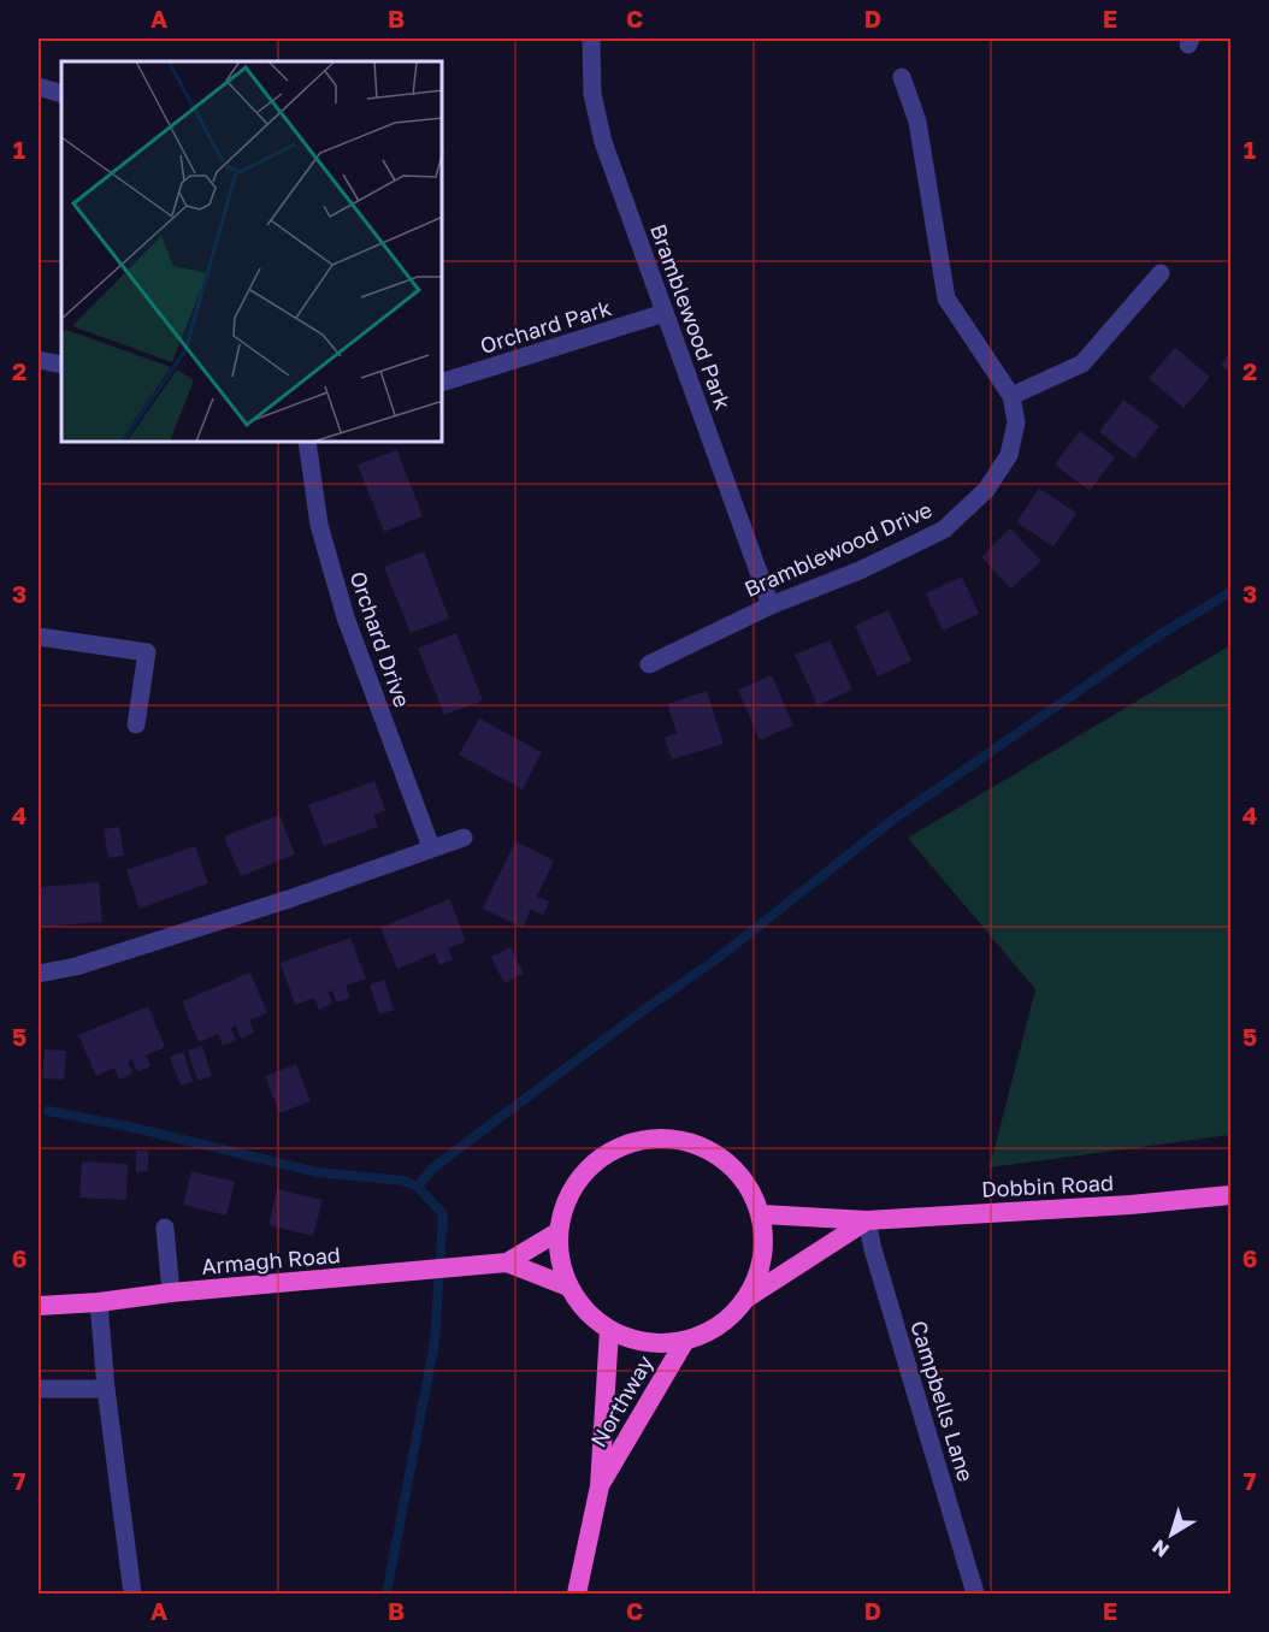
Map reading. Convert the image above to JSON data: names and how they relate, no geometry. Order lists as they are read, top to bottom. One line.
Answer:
{"streets":{"highway":["Dobbin Road","Armagh Road","Northway"],"street":["Bramblewood Park","Orchard Park","Bramblewood Drive","Orchard Drive","Campbells Lane"]},"crossings":[["Bramblewood Park","Orchard Park"],["Bramblewood Park","Bramblewood Drive"],["Dobbin Road","Armagh Road"],["Dobbin Road","Northway"],["Dobbin Road","Campbells Lane"],["Armagh Road","Northway"]],"north":"bottom left","grid":{"columns":["A","B","C","D","E"],"rows":["1","2","3","4","5","6","7"]}}
